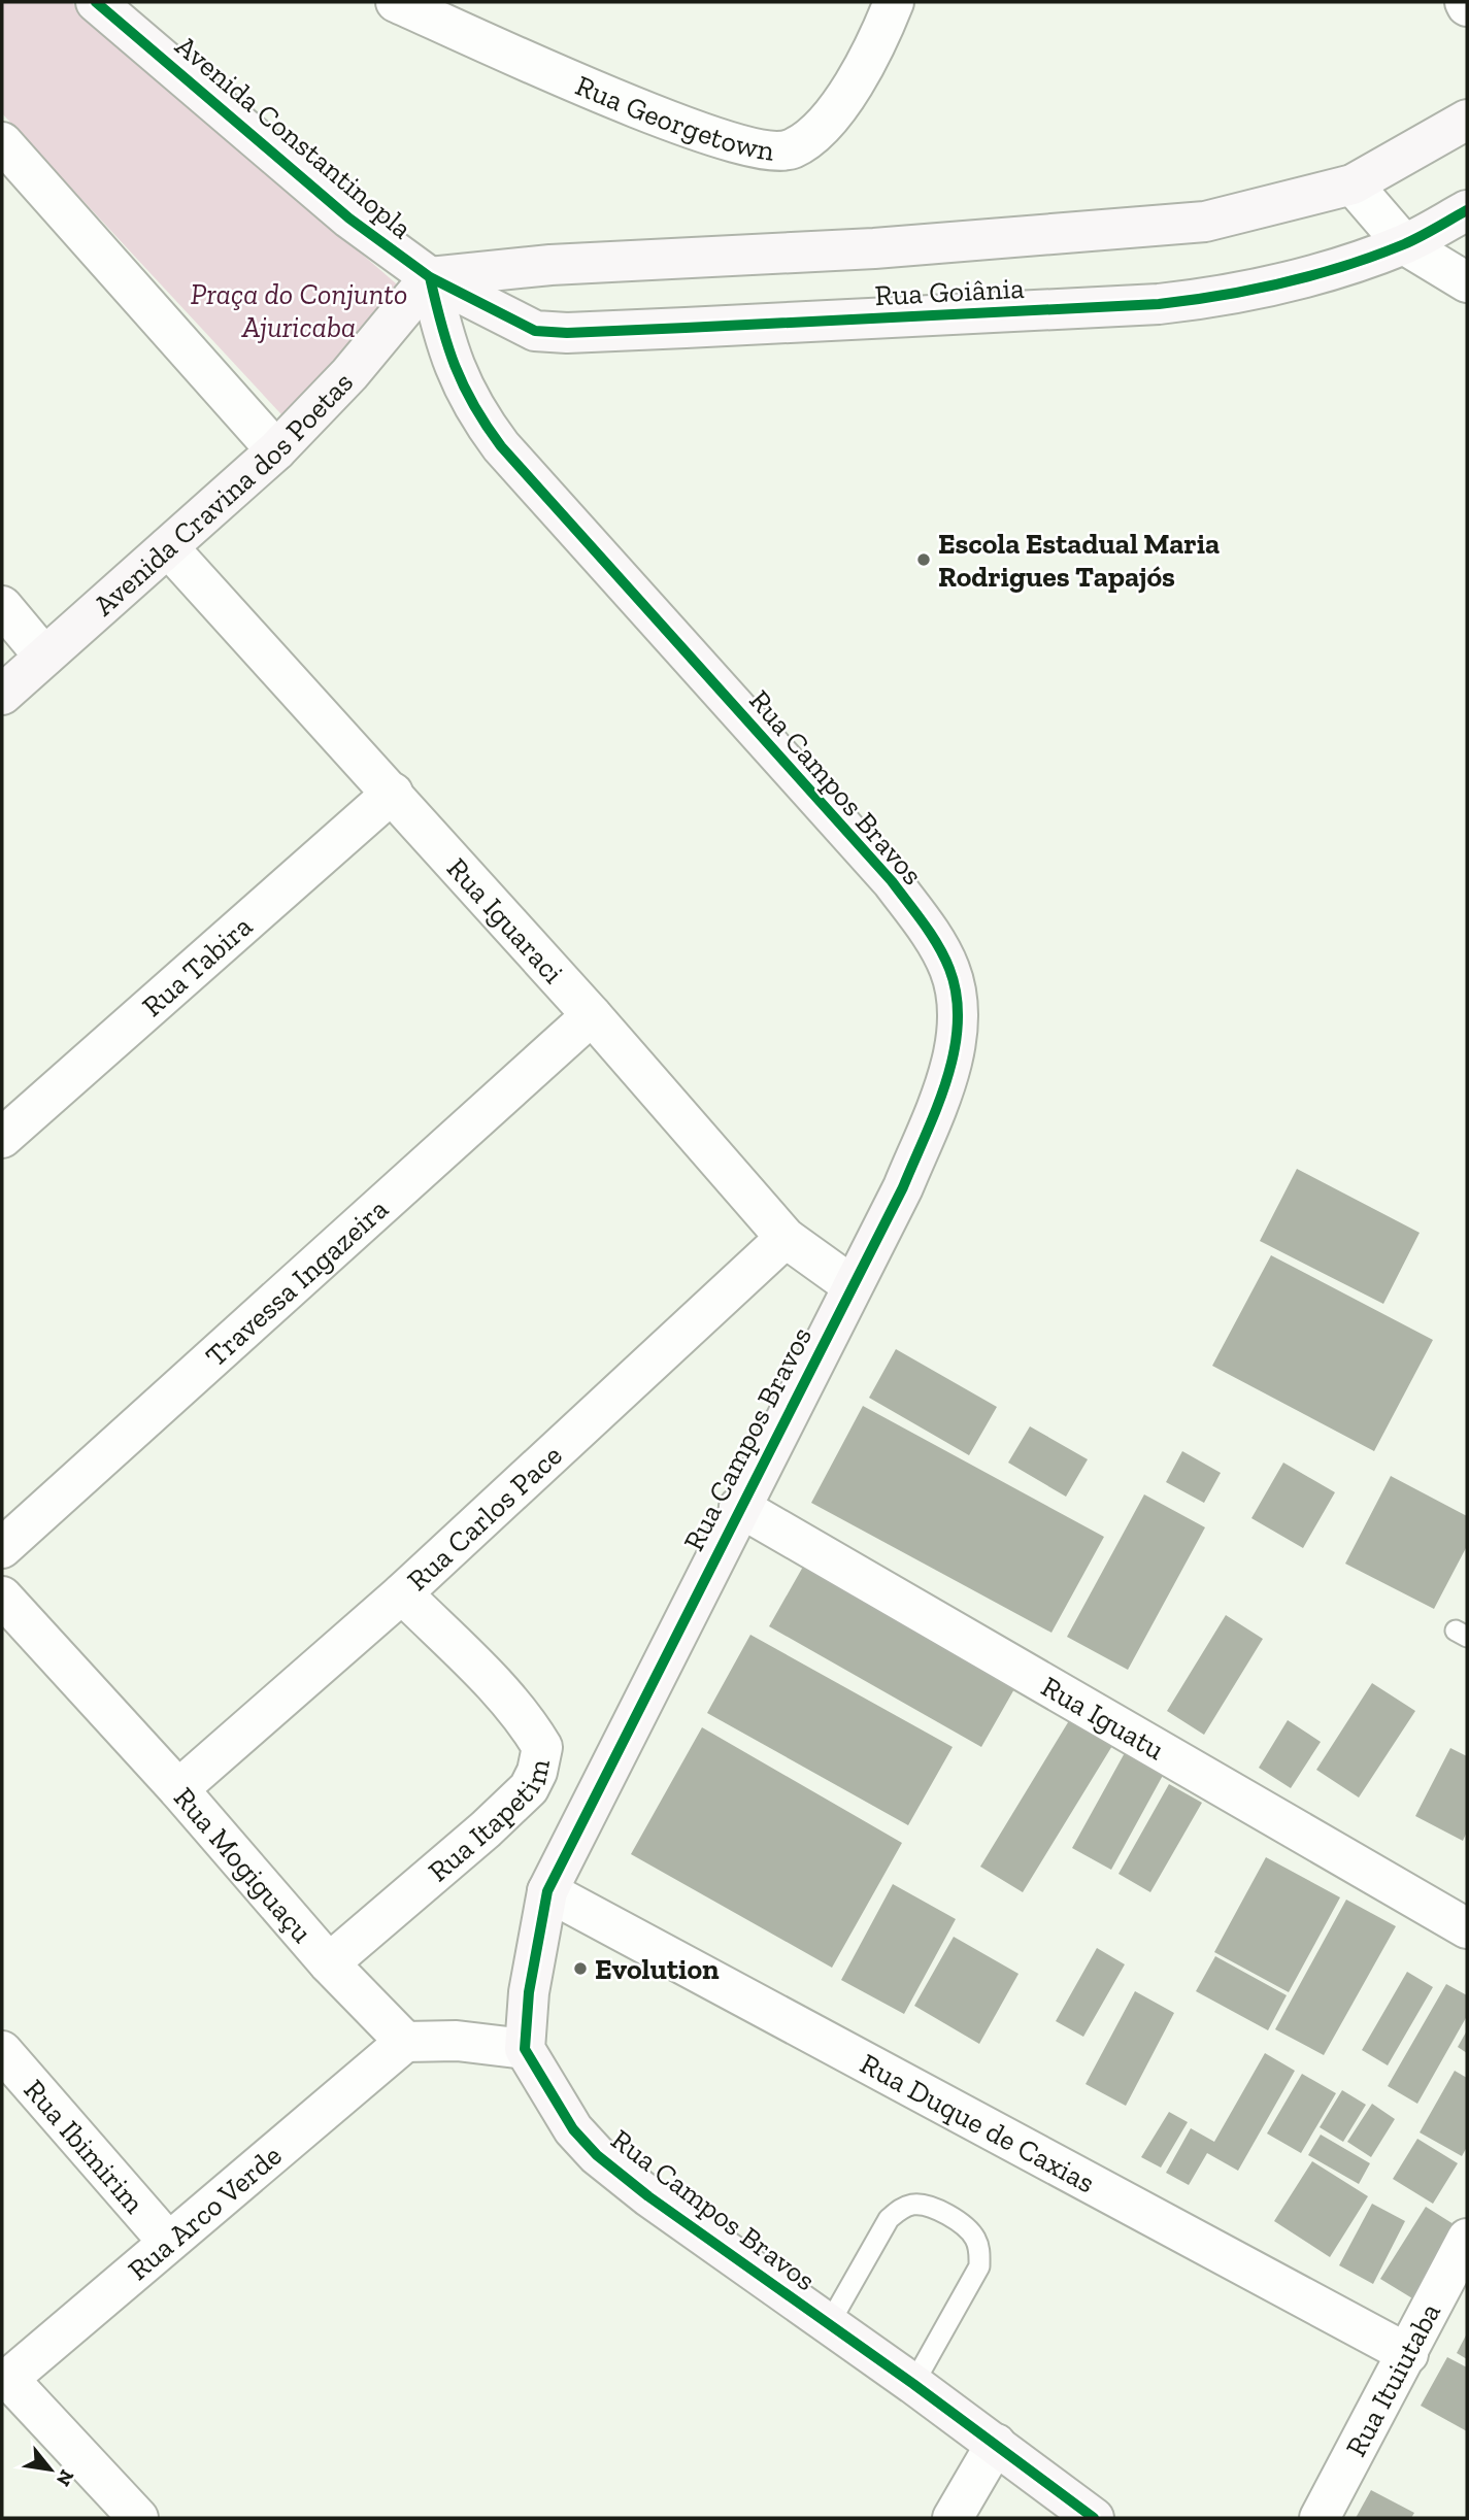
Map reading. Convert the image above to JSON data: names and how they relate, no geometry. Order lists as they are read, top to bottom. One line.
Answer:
{"streets":{"street":["Rua Georgetown","Avenida Constantinopla","Rua Goiânia","Avenida Cravina dos Poetas","Rua Campos Bravos","Rua Iguaraci","Rua Tabira","Travessa Ingazeira","Rua Carlos Pace","Rua Iguatu","Rua Itapetim","Rua Mogiguaçu","Rua Duque de Caxias","Rua Ibimirim","Rua Arco Verde","Rua Ituiutaba"]},"crossings":[["Avenida Constantinopla","Rua Goiânia"],["Avenida Constantinopla","Avenida Cravina dos Poetas"],["Avenida Constantinopla","Rua Campos Bravos"],["Rua Goiânia","Avenida Cravina dos Poetas"],["Rua Goiânia","Rua Campos Bravos"],["Avenida Cravina dos Poetas","Rua Campos Bravos"],["Avenida Cravina dos Poetas","Rua Iguaraci"],["Rua Campos Bravos","Rua Iguaraci"],["Rua Campos Bravos","Rua Iguatu"],["Rua Campos Bravos","Rua Duque de Caxias"],["Rua Iguaraci","Rua Tabira"],["Rua Iguaraci","Travessa Ingazeira"],["Rua Iguaraci","Rua Carlos Pace"],["Rua Carlos Pace","Rua Itapetim"],["Rua Carlos Pace","Rua Mogiguaçu"],["Rua Itapetim","Rua Mogiguaçu"],["Rua Mogiguaçu","Rua Arco Verde"],["Rua Duque de Caxias","Rua Ituiutaba"],["Rua Ibimirim","Rua Arco Verde"]],"parks":["Praça do Conjunto Ajuricaba"],"places":["Escola Estadual Maria Rodrigues Tapajós","Evolution"],"north":"bottom right"}
